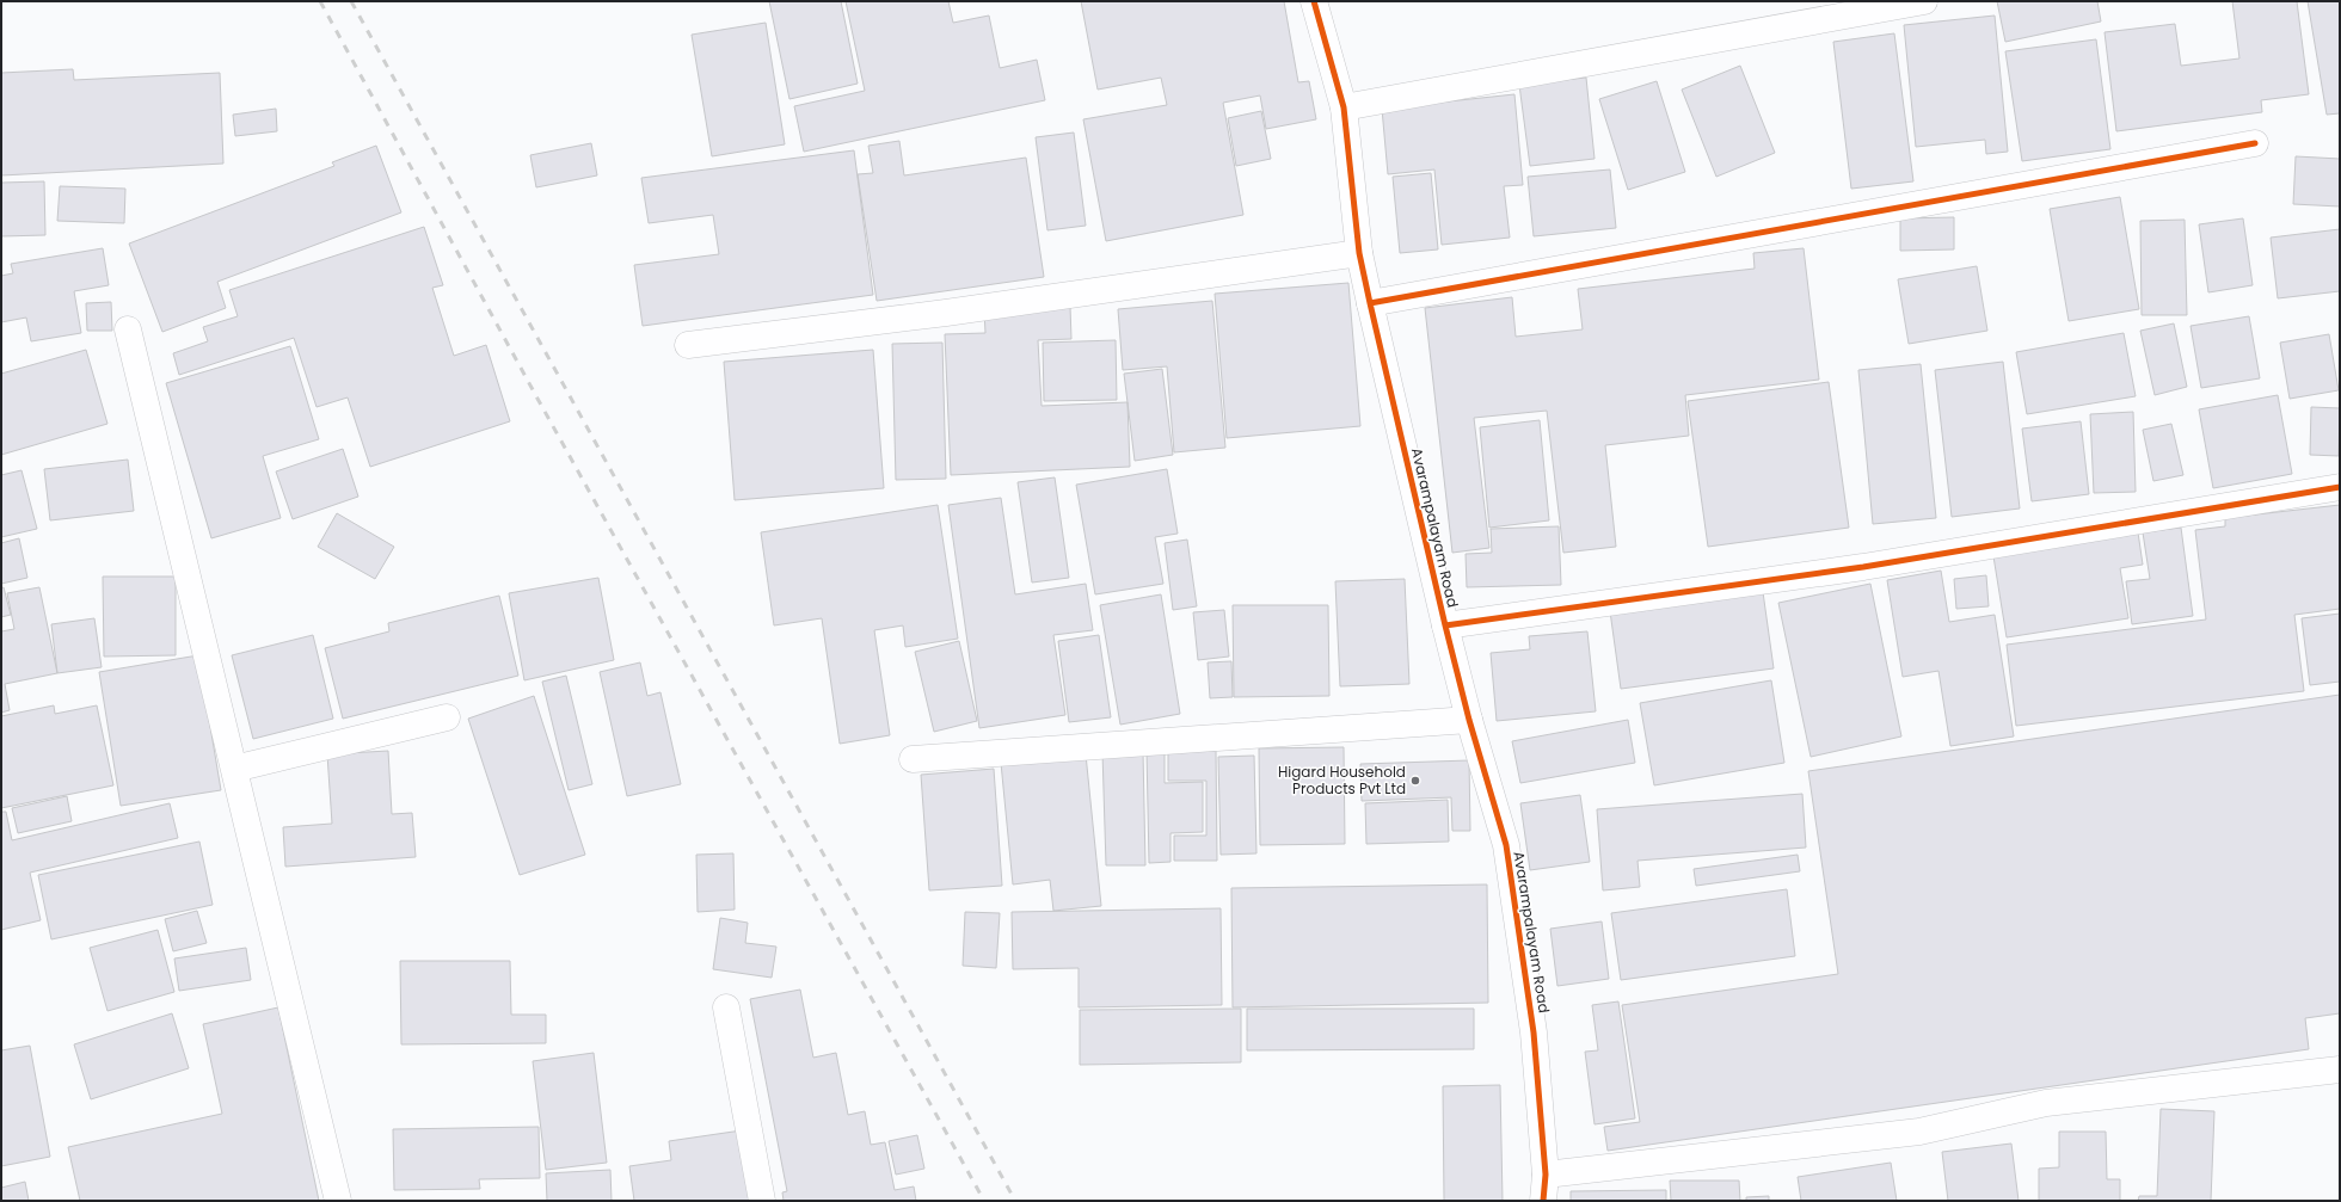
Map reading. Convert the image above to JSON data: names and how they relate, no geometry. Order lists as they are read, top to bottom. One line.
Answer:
{"streets":{"street":["Avarampalayam Road"]},"places":["Higard Household Products Pvt Ltd"]}
